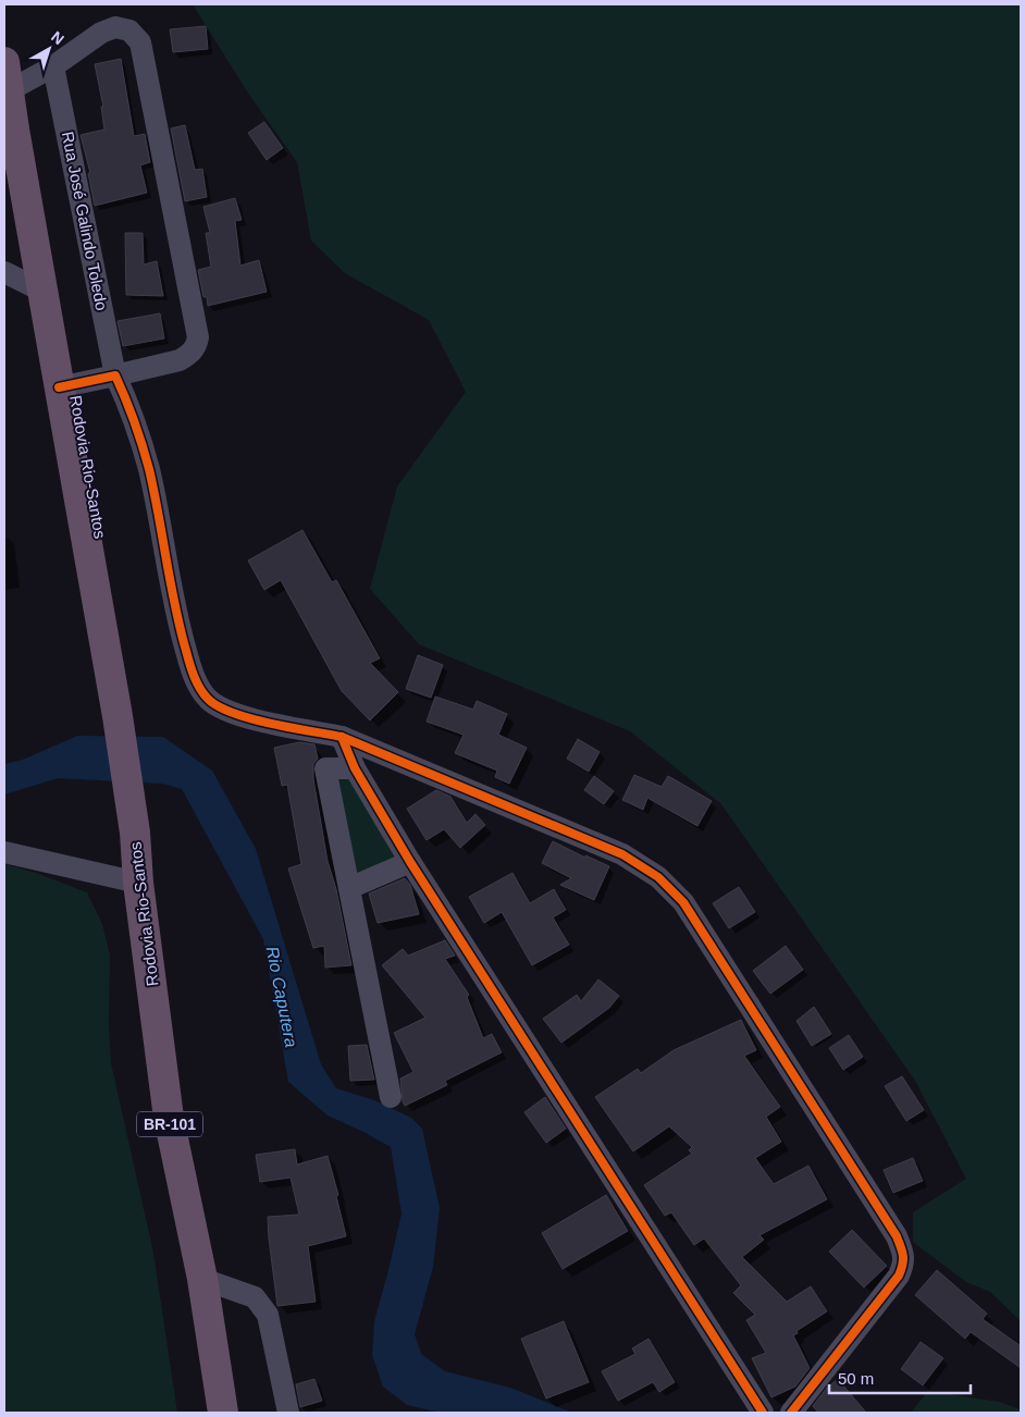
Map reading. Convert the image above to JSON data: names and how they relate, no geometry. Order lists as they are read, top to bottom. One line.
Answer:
{"streets":{"highway":["Rodovia Rio-Santos","BR-101"],"street":["Rua José Galindo Toledo"]},"water":["Rio Caputera"],"scale_bar":"50 m","north":"top right"}
